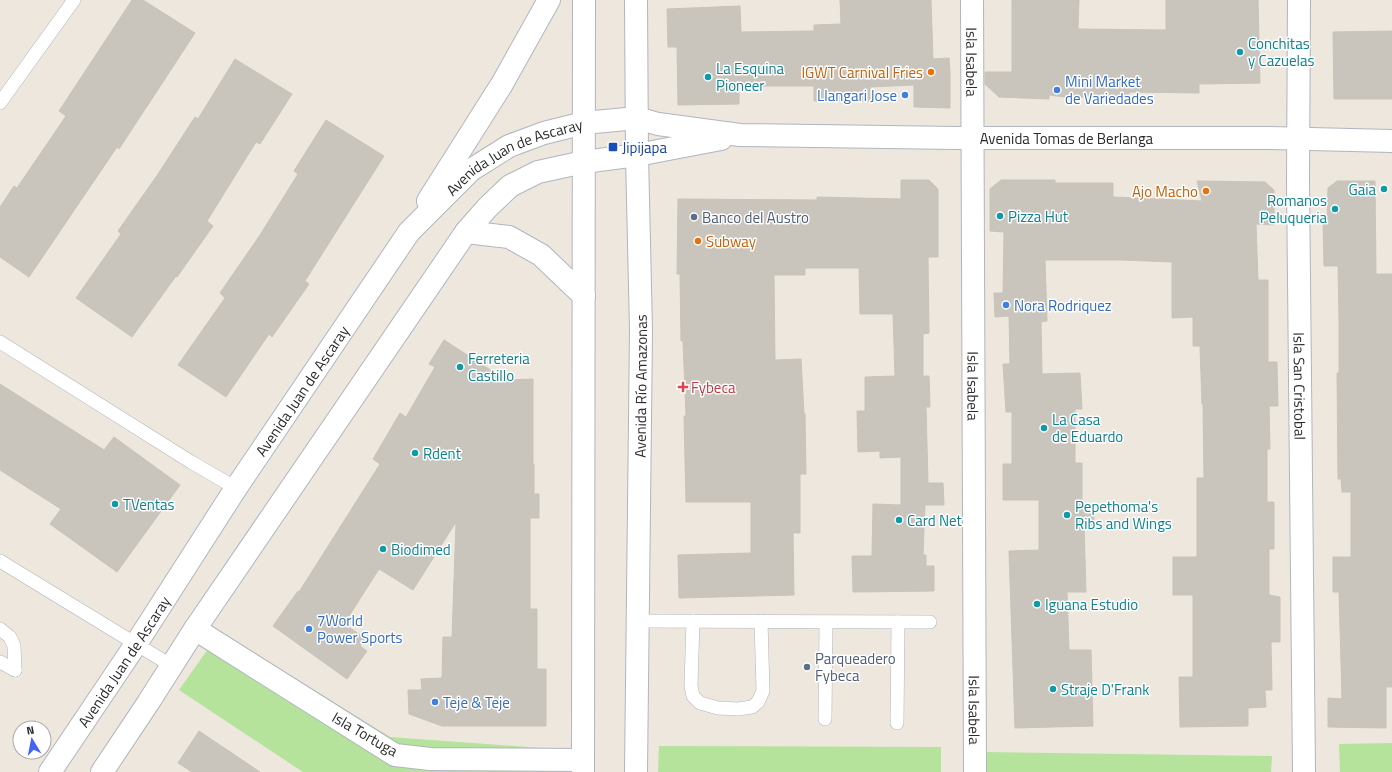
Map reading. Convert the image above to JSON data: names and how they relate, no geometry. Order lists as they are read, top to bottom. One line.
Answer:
{"streets":{"main road":["Isla Isabela","Avenida Tomas de Berlanga","Avenida Juan de Ascaray","Avenida Río Amazonas","Isla San Cristobal","Isla Tortuga"]},"crossings":[["Isla Isabela","Avenida Tomas de Berlanga"],["Avenida Tomas de Berlanga","Avenida Juan de Ascaray"],["Avenida Tomas de Berlanga","Avenida Río Amazonas"],["Avenida Tomas de Berlanga","Isla San Cristobal"],["Avenida Juan de Ascaray","Avenida Río Amazonas"],["Avenida Juan de Ascaray","Isla Tortuga"]],"places":{"other":["Conchitas y Cazuelas","IGWT Carnival Fries","La Esquina Pioneer","Mini Market de Variedades","Llangari Jose","Gaia","Ajo Macho","Romanos Peluqueria","Pizza Hut","Banco del Austro","Subway","Nora Rodriquez","Ferreteria Castillo","La Casa de Eduardo","Rdent","TVentas","Pepethoma's Ribs and Wings","Card Net","Biodimed","Iguana Estudio","7World Power Sports","Parqueadero Fybeca","Straje D'Frank","Teje & Teje"],"transit":["Jipijapa"],"health":["Fybeca"]},"north":"top"}
